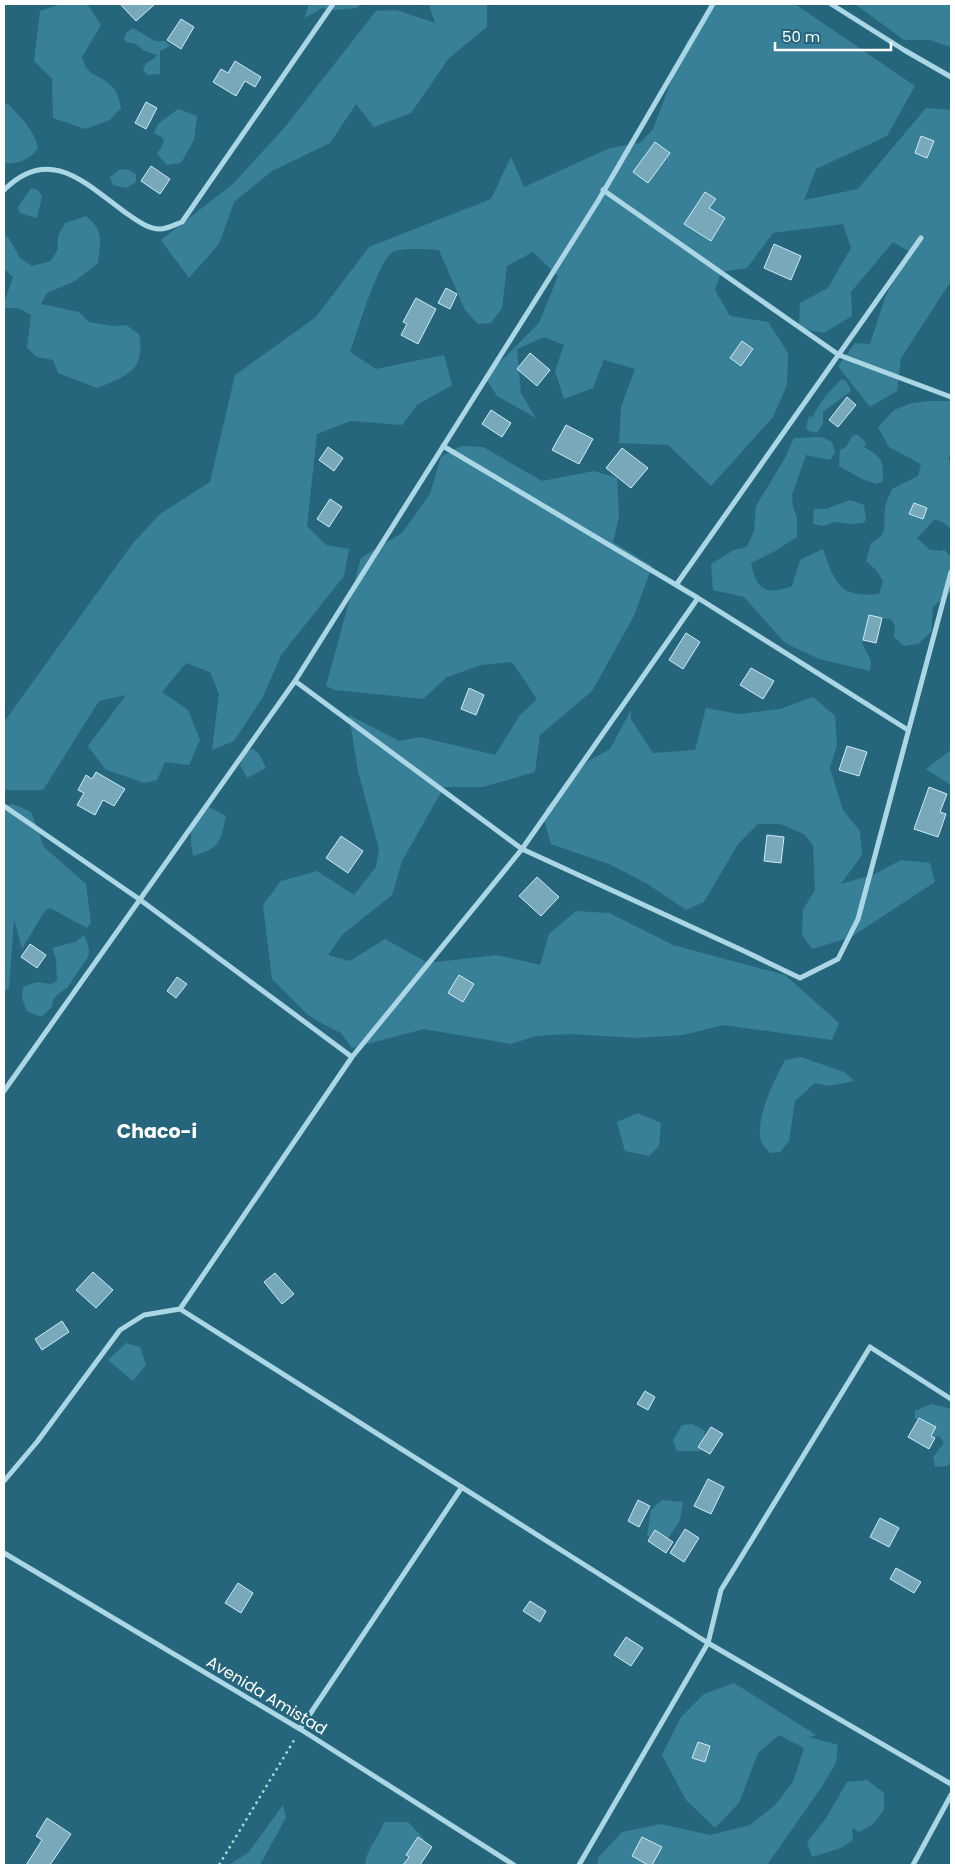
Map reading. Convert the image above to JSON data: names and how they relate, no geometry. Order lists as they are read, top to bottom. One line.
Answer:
{"streets":{"street":["Avenida Amistad"]},"districts":["Chaco-i"],"scale_bar":"50 m"}
